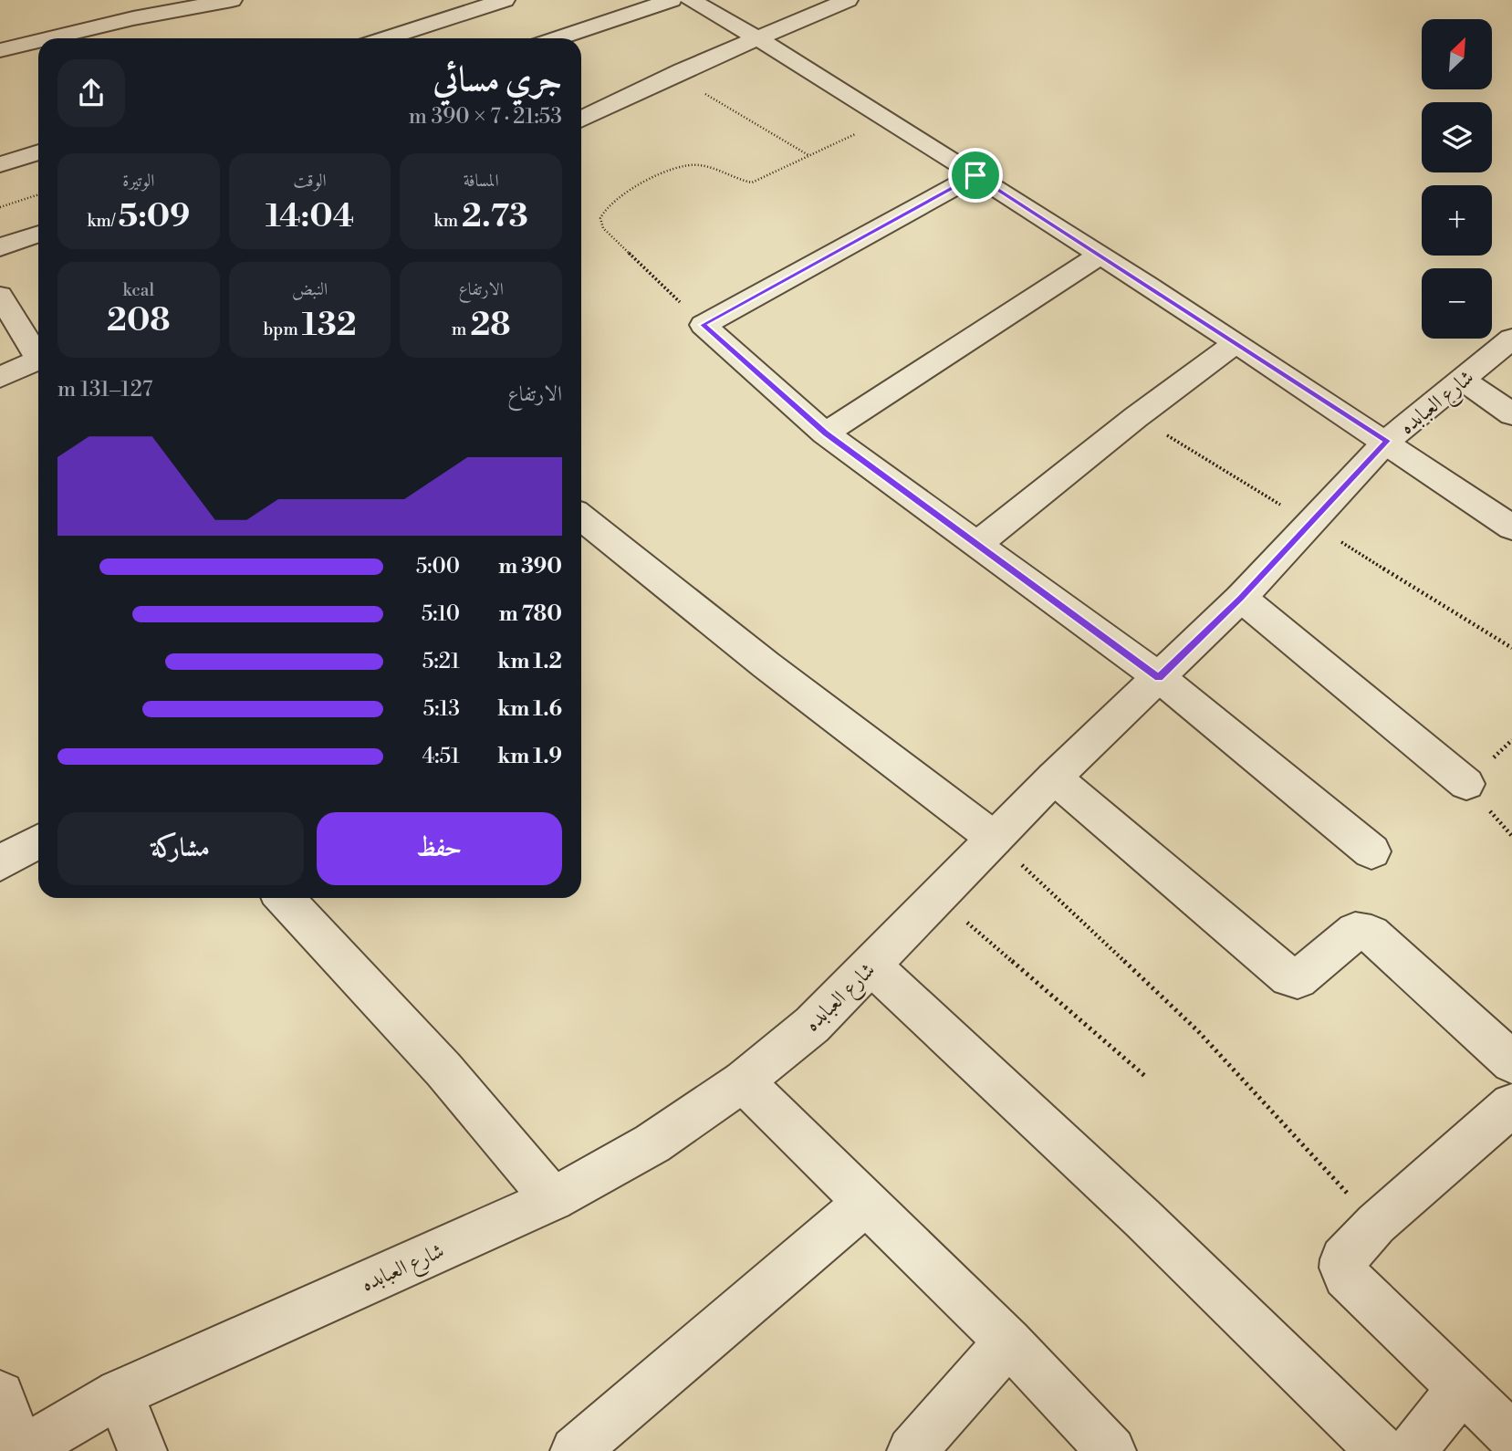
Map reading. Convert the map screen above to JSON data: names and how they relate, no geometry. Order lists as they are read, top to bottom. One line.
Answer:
{"streets":{"street":["شارع العبابده"]},"north":"top right","page":{"map_buttons":["+","−"],"heading":["جري مسائي","21:53 · 7 × 390 m"],"stats":[["المسافة","2.73 km"],["الوقت","14:04"],["الوتيرة","5:09 /km"],["الارتفاع","28 m"],["النبض","132 bpm"],["kcal","208"]],"chart":["الارتفاع","127–131 m"],"list":[{"name":"390 m","note":"5:00"},{"name":"780 m","note":"5:10"},{"name":"1.2 km","note":"5:21"},{"name":"1.6 km","note":"5:13"},{"name":"1.9 km","note":"4:51"}],"buttons":["حفظ","مشاركة"]}}
